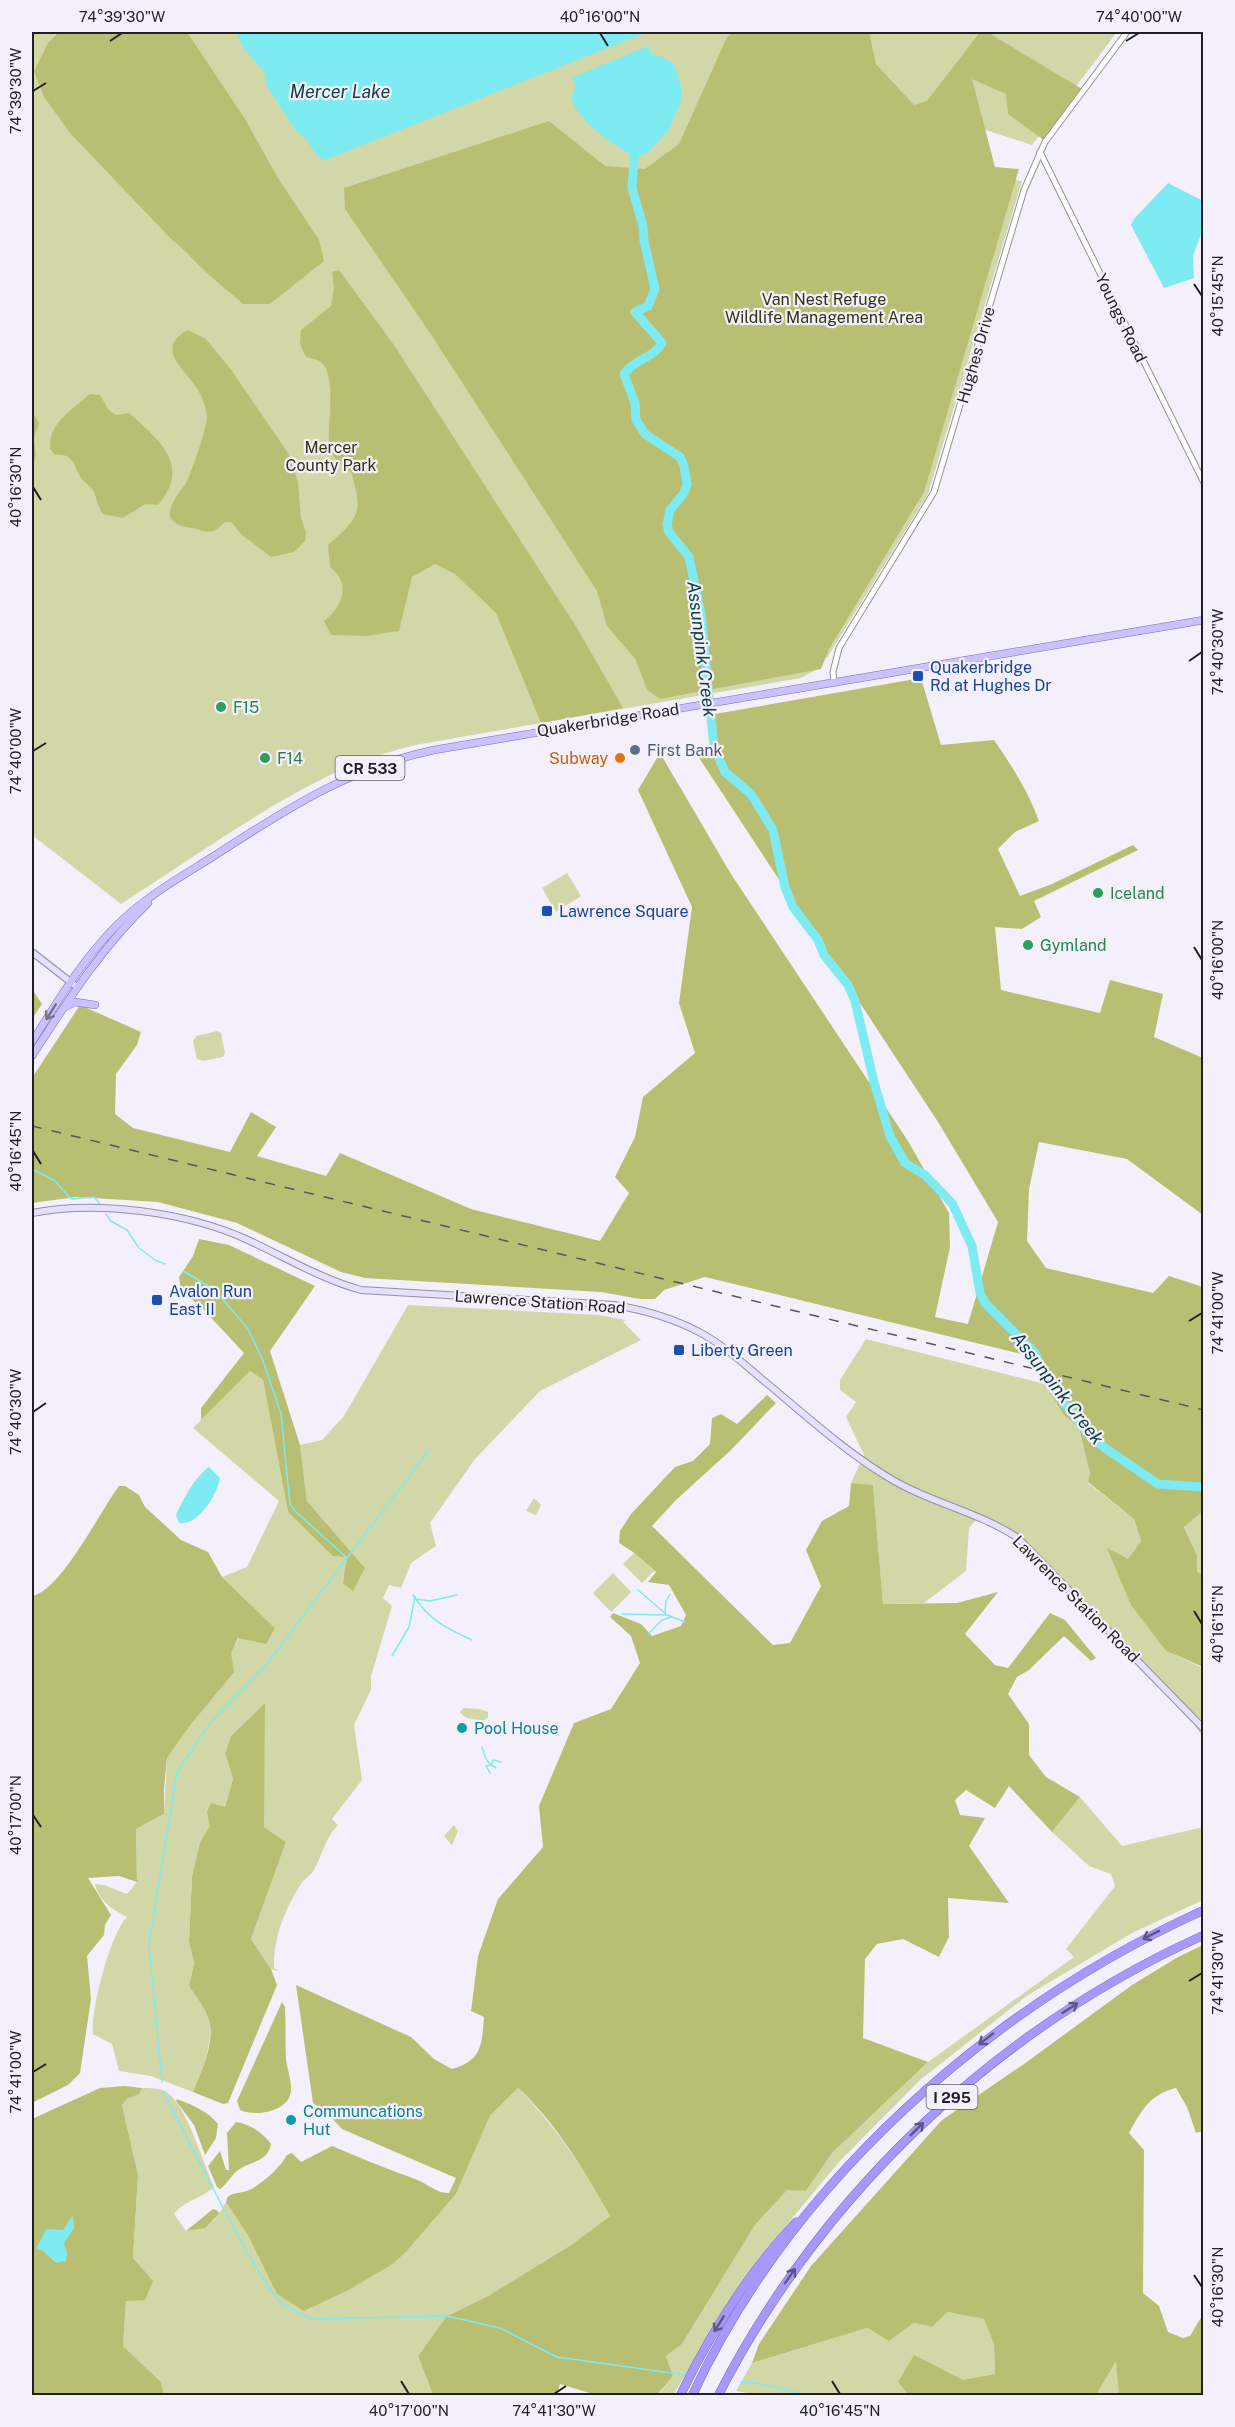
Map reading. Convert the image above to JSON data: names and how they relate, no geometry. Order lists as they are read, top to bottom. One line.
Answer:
{"streets":{"highway":["I 295"],"main road":["Quakerbridge Road","CR 533","Lawrence Station Road"],"street":["Youngs Road","Hughes Drive"]},"crossings":[["Youngs Road","Hughes Drive"],["Hughes Drive","Quakerbridge Road"],["Quakerbridge Road","CR 533"]],"water":["Mercer Lake","Assunpink Creek"],"parks":["Van Nest Refuge Wildlife Management Area","Mercer County Park"],"places":{"transit":["Quakerbridge Rd at Hughes Dr","Lawrence Square","Avalon Run East II","Liberty Green"],"other":["F15","First Bank","F14","Subway","Iceland","Gymland","Pool House","Communcations Hut"]},"coordinates":["74°39'30\"W","40°16'00\"N","74°40'00\"W","40°15'45\"N","40°16'30\"N","74°40'30\"W","40°16'45\"N","74°41'00\"W","40°16'15\"N","40°17'00\"N","74°41'30\"W"]}
